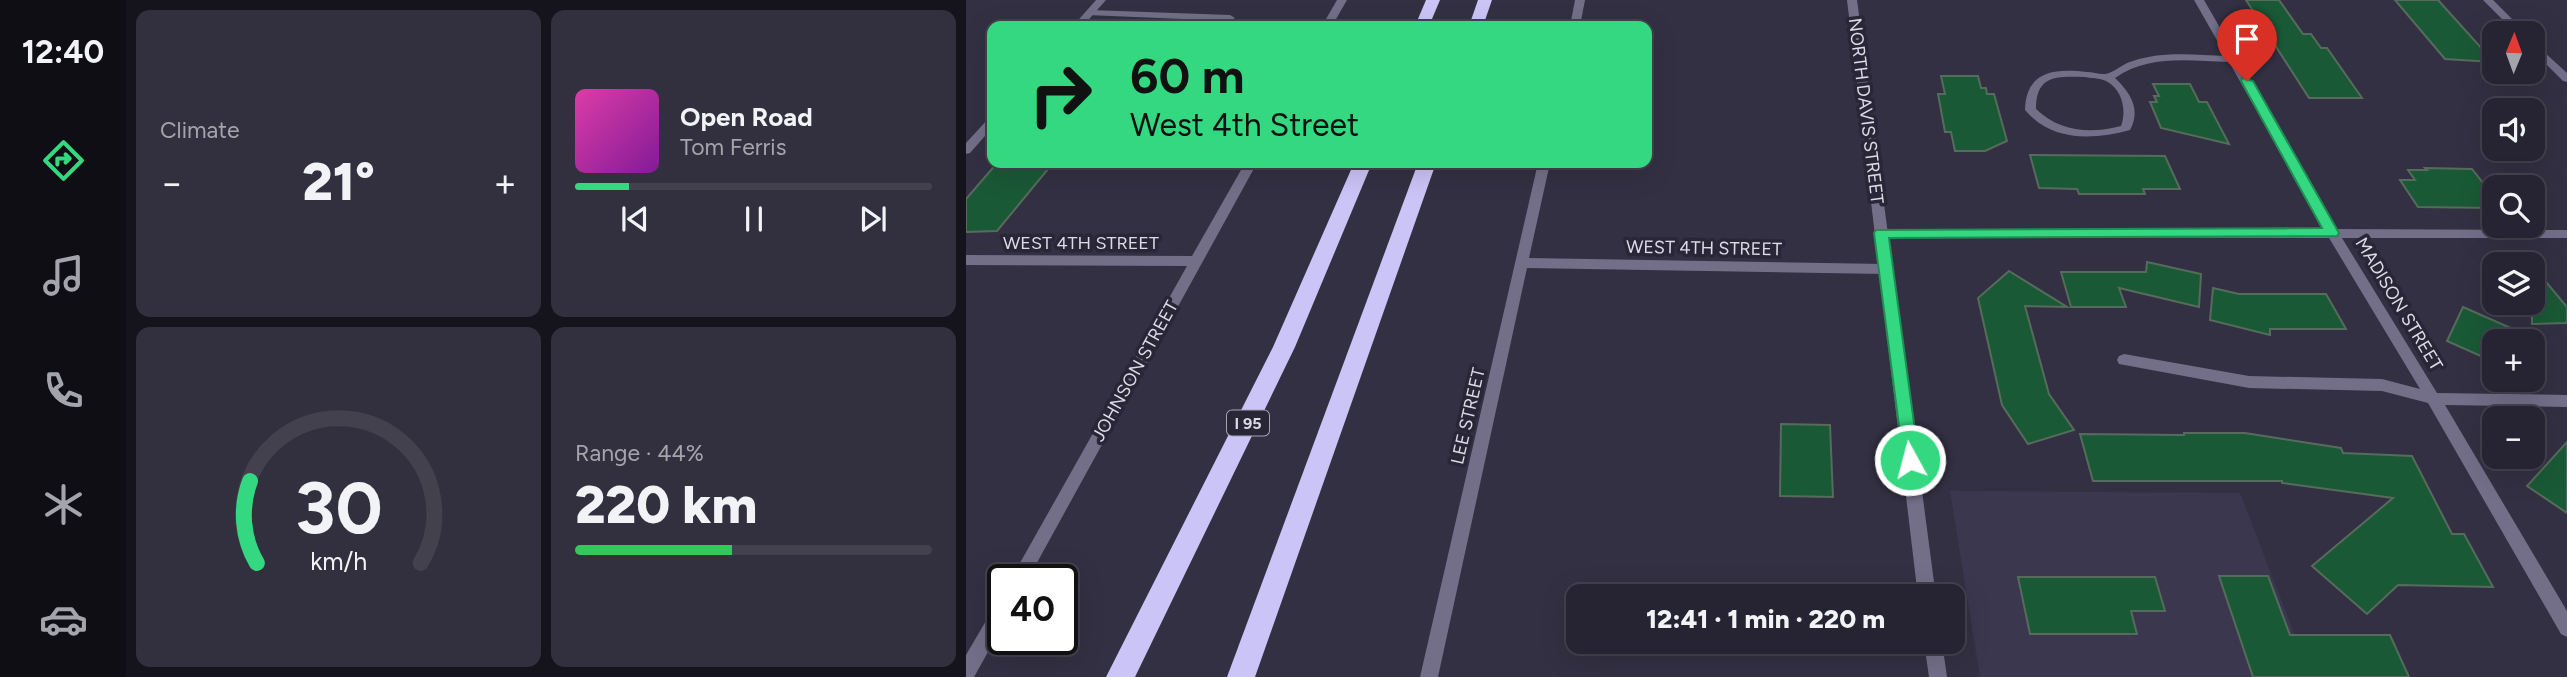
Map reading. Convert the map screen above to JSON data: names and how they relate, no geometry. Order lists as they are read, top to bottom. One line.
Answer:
{"streets":{"highway":["I 95"],"street":["NORTH DAVIS STREET","WEST 4TH STREET","MADISON STREET","JOHNSON STREET","LEE STREET"]},"crossings":[["NORTH DAVIS STREET","WEST 4TH STREET"],["WEST 4TH STREET","JOHNSON STREET"],["WEST 4TH STREET","LEE STREET"]],"north":"top","page":{"tabs":"12:40","tile":["Climate",["Range · 44%","220 km"]],"map_buttons":["+","−"],"turn":["60 m","West 4th Street"],"song":["Open Road","Tom Ferris"],"heat":["−","21°","+"],"limit":"40","trip":"12:41 · 1 min · 220 m","gauge":["30","km/h"]}}
